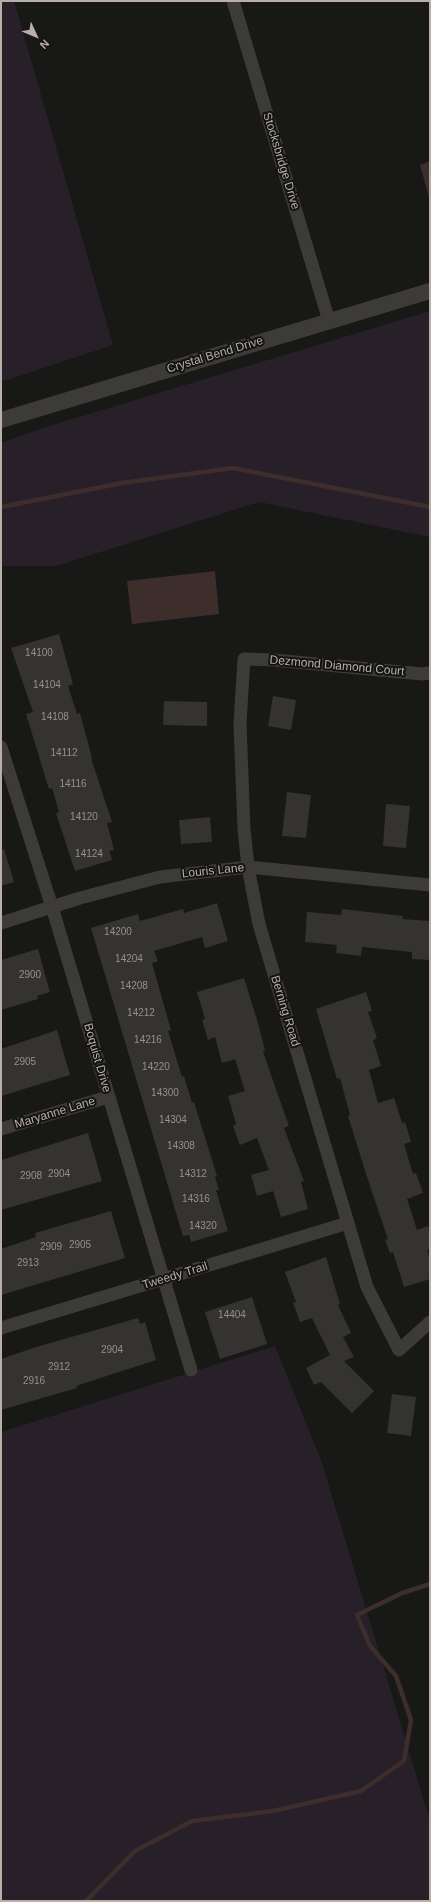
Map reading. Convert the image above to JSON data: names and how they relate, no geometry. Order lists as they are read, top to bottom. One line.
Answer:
{"streets":{"street":["Stocksbridge Drive","Crystal Bend Drive","Dezmond Diamond Court","Louris Lane","Berning Road","Boquist Drive","Maryanne Lane","Tweedy Trail"]},"crossings":[["Stocksbridge Drive","Crystal Bend Drive"],["Dezmond Diamond Court","Berning Road"],["Louris Lane","Berning Road"],["Louris Lane","Boquist Drive"],["Berning Road","Tweedy Trail"],["Boquist Drive","Maryanne Lane"],["Boquist Drive","Tweedy Trail"]],"house_numbers":["14100","14104","14108","14112","14116","14120","14124","14200","14204","2900","14208","14212","14216","2905","14220","14300","14304","14308","2904","14312","2908","14316","14320","2905","2909","2913","14404","2904","2912","2916"],"north":"bottom right"}
